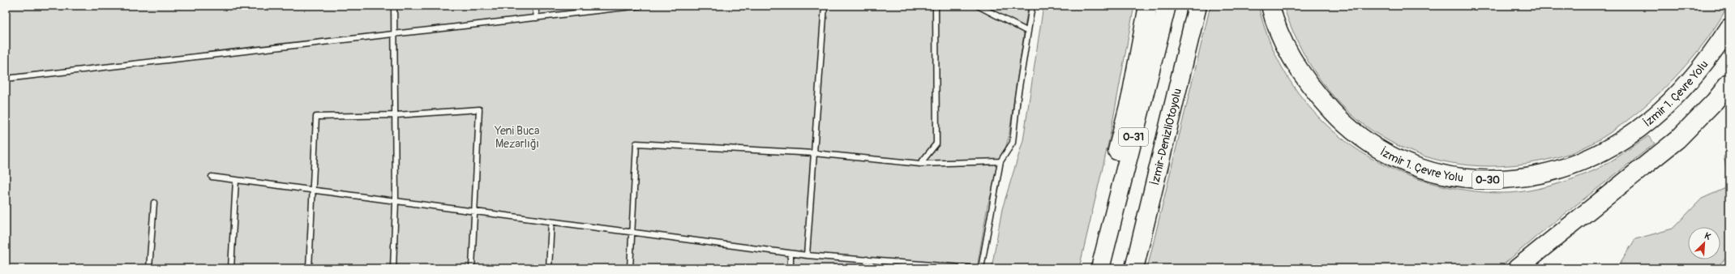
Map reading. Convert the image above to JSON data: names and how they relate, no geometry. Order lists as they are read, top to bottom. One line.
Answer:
{"streets":{"highway":["İzmir 1. Çevre Yolu","O-31","İzmir-DenizliOtoyolu","O-30"]},"parks":["Yeni Buca Mezarlığı"],"north":"top right"}
